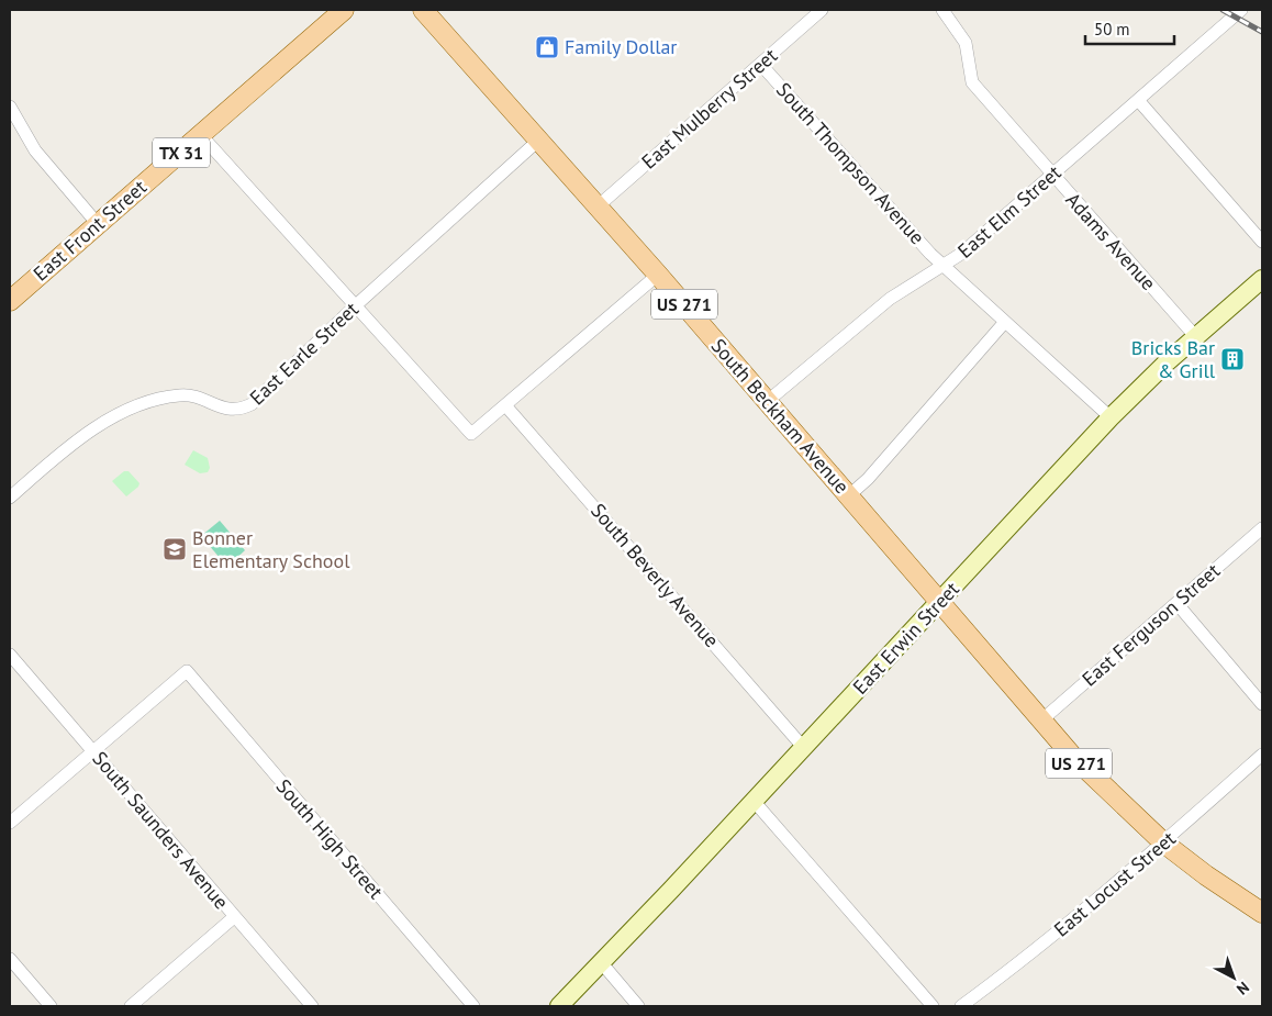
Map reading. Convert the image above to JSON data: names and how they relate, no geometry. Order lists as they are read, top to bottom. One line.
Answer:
{"streets":{"main road":["TX 31","East Front Street","US 271","South Beckham Avenue","East Erwin Street"],"street":["East Mulberry Street","South Thompson Avenue","East Elm Street","Adams Avenue","East Earle Street","South Beverly Avenue","East Ferguson Street","South Saunders Avenue","South High Street","East Locust Street"]},"crossings":[["East Mulberry Street","South Thompson Avenue"],["East Mulberry Street","South Beckham Avenue"],["South Thompson Avenue","East Elm Street"],["South Thompson Avenue","East Erwin Street"],["East Elm Street","Adams Avenue"],["East Elm Street","South Beckham Avenue"],["Adams Avenue","East Erwin Street"],["US 271","South Beckham Avenue"],["US 271","East Ferguson Street"],["US 271","East Erwin Street"],["US 271","East Locust Street"],["East Earle Street","South Beckham Avenue"],["South Beckham Avenue","East Erwin Street"],["South Beverly Avenue","East Erwin Street"],["South Saunders Avenue","South High Street"]],"places":{"shop":["Family Dollar"],"building":["Bricks Bar & Grill"],"school or university":["Bonner Elementary School"]},"scale_bar":"50 m","north":"bottom right"}
